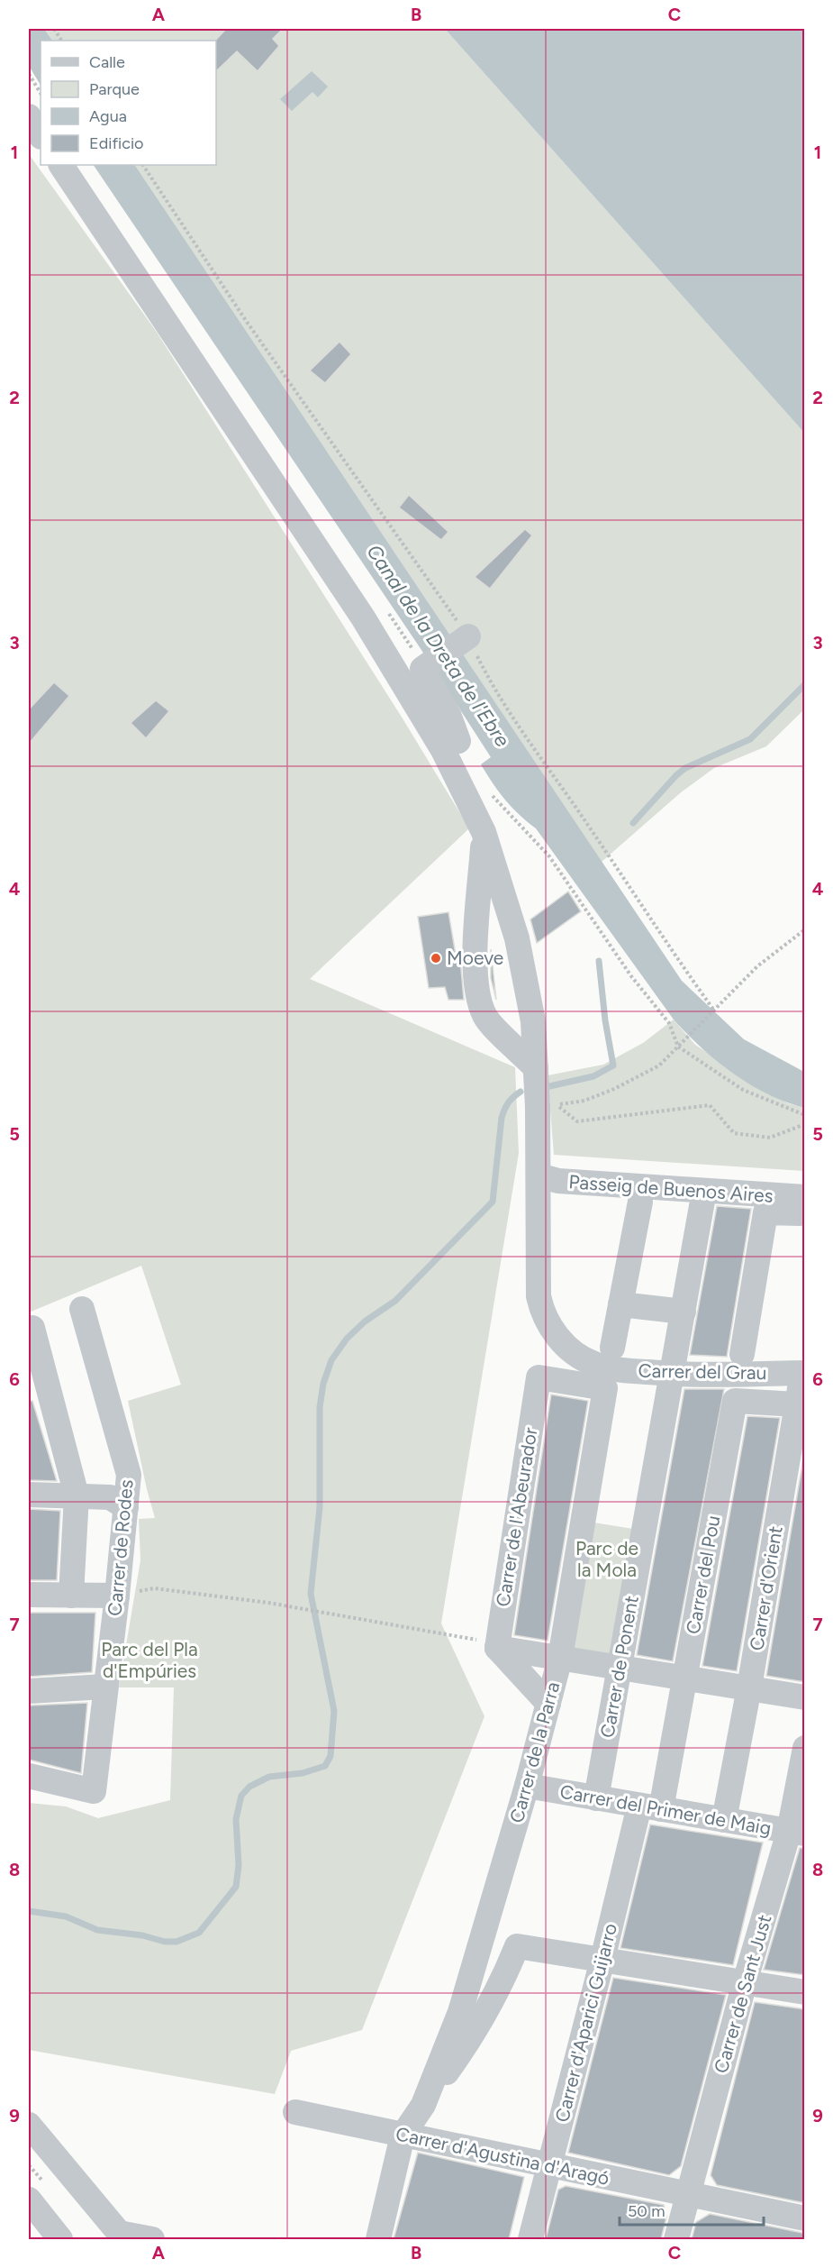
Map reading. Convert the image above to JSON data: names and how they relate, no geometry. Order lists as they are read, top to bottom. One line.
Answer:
{"streets":{"street":["Passeig de Buenos Aires","Carrer del Grau","Carrer de l'Abeurador","Carrer de Rodes","Carrer del Pou","Carrer d'Orient","Carrer de Ponent","Carrer de la Parra","Carrer del Primer de Maig","Carrer de Sant Just","Carrer d'Aparici Guijarro","Carrer d'Agustina d'Aragó"]},"crossings":[["Passeig de Buenos Aires","Carrer del Grau"],["Passeig de Buenos Aires","Carrer de Ponent"],["Carrer del Grau","Carrer d'Orient"],["Carrer del Grau","Carrer de Ponent"],["Carrer de l'Abeurador","Carrer de la Parra"],["Carrer del Pou","Carrer d'Orient"],["Carrer del Pou","Carrer del Primer de Maig"],["Carrer del Pou","Carrer d'Aparici Guijarro"],["Carrer d'Orient","Carrer del Primer de Maig"],["Carrer de Ponent","Carrer del Primer de Maig"],["Carrer de la Parra","Carrer del Primer de Maig"],["Carrer de la Parra","Carrer d'Aparici Guijarro"],["Carrer de la Parra","Carrer d'Agustina d'Aragó"],["Carrer del Primer de Maig","Carrer de Sant Just"],["Carrer del Primer de Maig","Carrer d'Aparici Guijarro"],["Carrer de Sant Just","Carrer d'Agustina d'Aragó"],["Carrer d'Aparici Guijarro","Carrer d'Agustina d'Aragó"]],"water":["Canal de la Dreta de l'Ebre"],"parks":["Parc de la Mola","Parc del Pla d'Empúries"],"places":["Moeve"],"legend":["Calle","Parque","Agua","Edificio"],"scale_bar":"50 m","grid":{"columns":["A","B","C"],"rows":["1","2","3","4","5","6","7","8","9"]}}
